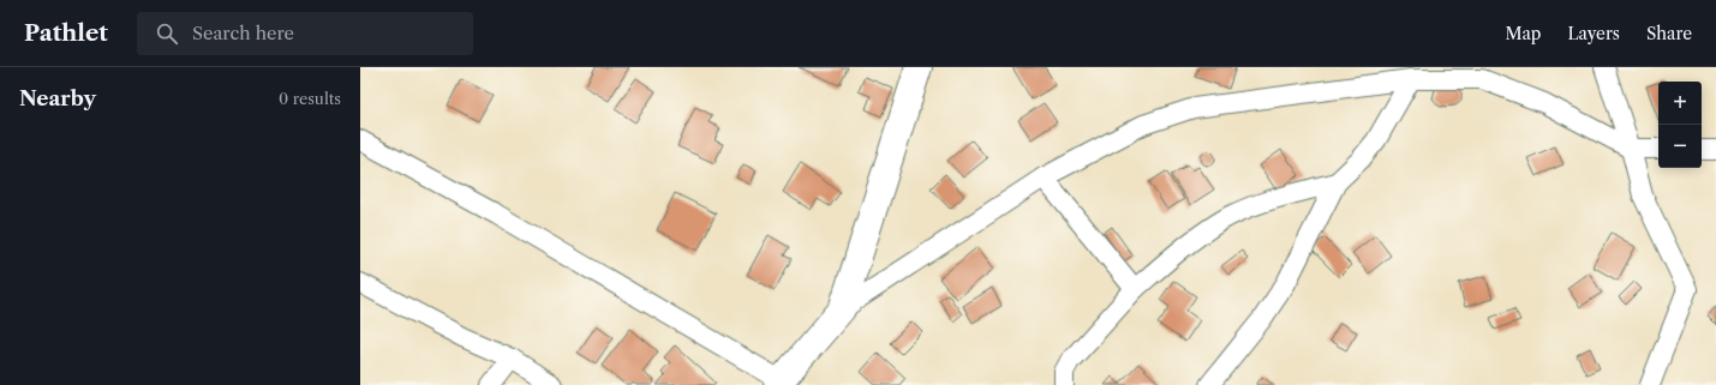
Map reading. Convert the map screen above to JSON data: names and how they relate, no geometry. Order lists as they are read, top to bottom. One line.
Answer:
{"page":{"header":"Pathlet","search":"Search here","nav":["Map","Layers","Share"],"heading":["Nearby","0 results"],"map_buttons":["+","−"]}}
